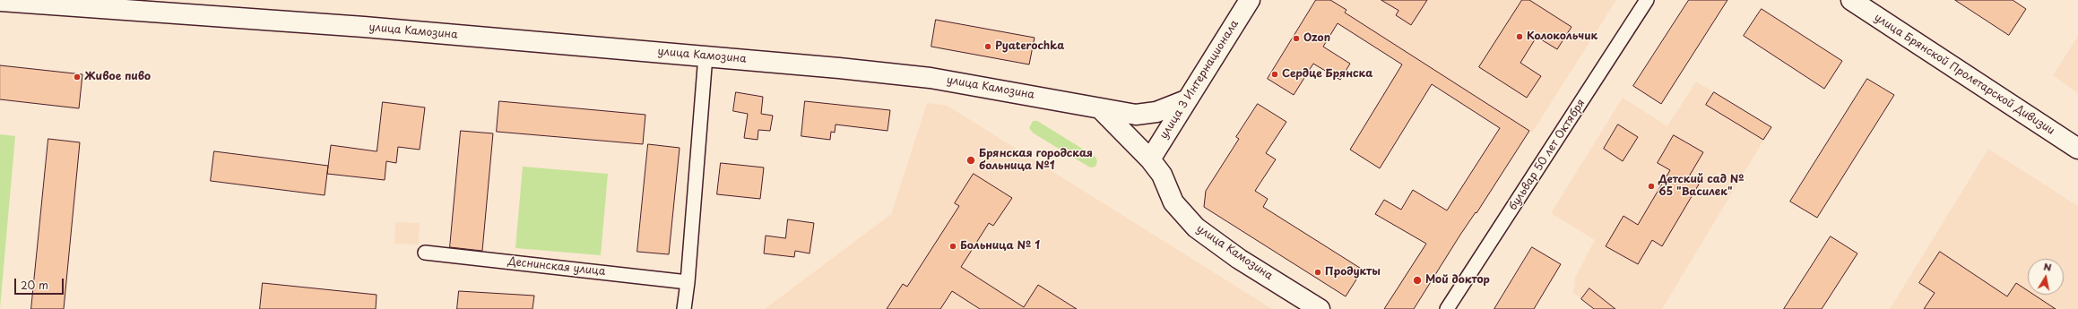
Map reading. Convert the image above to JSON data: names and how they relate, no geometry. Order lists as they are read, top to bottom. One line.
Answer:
{"streets":{"street":["улица Камозина","улица Брянской Пролетарской Дивизии","улица 3 Интернационала","бульвар 50 лет Октября","Деснинская улица"]},"crossings":[["улица Камозина","улица 3 Интернационала"]],"places":["Колокольчик","Ozon","Pyaterochka","Сердце Брянска","Живое пиво","Брянская городская больница №1","Детский сад № 65 \"Василек\"","Больница № 1","Продукты","Мой доктор"],"scale_bar":"20 m","north":"top"}
